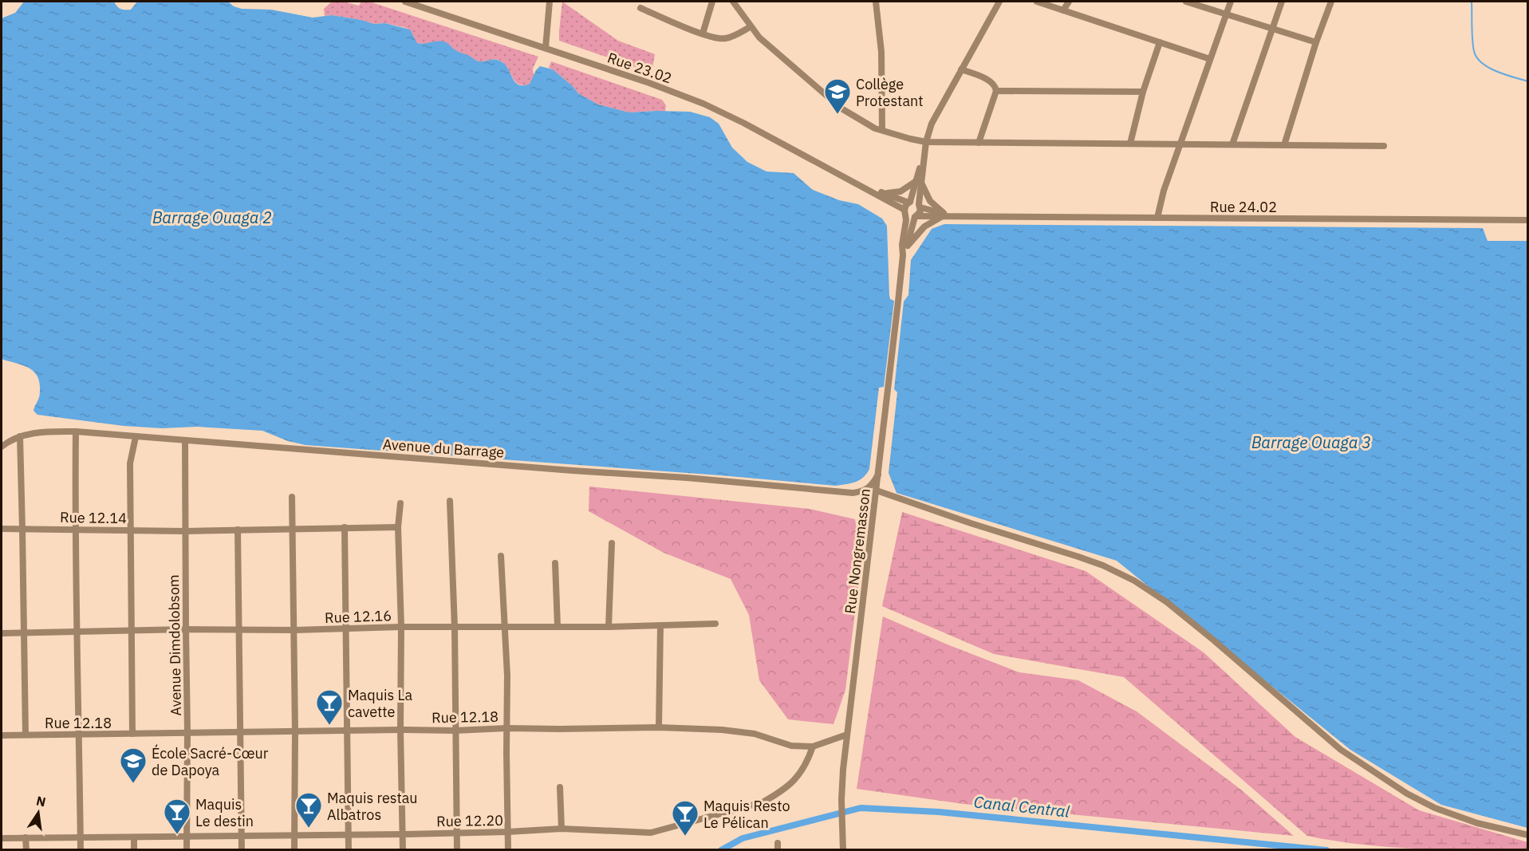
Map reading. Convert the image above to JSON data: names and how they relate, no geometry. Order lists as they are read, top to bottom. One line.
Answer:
{"streets":{"street":["Rue 23.02","Rue 24.02","Avenue du Barrage","Rue 12.14","Rue Nongremasson","Rue 12.16","Avenue Dimdolobsom","Rue 12.18","Rue 12.20"]},"crossings":[["Rue 23.02","Rue 24.02"],["Rue 23.02","Rue Nongremasson"],["Rue 24.02","Rue Nongremasson"],["Avenue du Barrage","Rue Nongremasson"],["Avenue du Barrage","Avenue Dimdolobsom"],["Rue 12.14","Avenue Dimdolobsom"],["Rue 12.16","Avenue Dimdolobsom"],["Avenue Dimdolobsom","Rue 12.18"],["Avenue Dimdolobsom","Rue 12.20"],["Rue 12.18","Rue 12.20"]],"water":["Barrage Ouaga 2","Barrage Ouaga 3","Canal Central"],"places":{"school or university":["Collège Protestant","École Sacré-Cœur de Dapoya"],"bar":["Maquis La cavette","Maquis restau Albatros","Maquis Le destin","Maquis Resto Le Pélican"]},"north":"top"}
